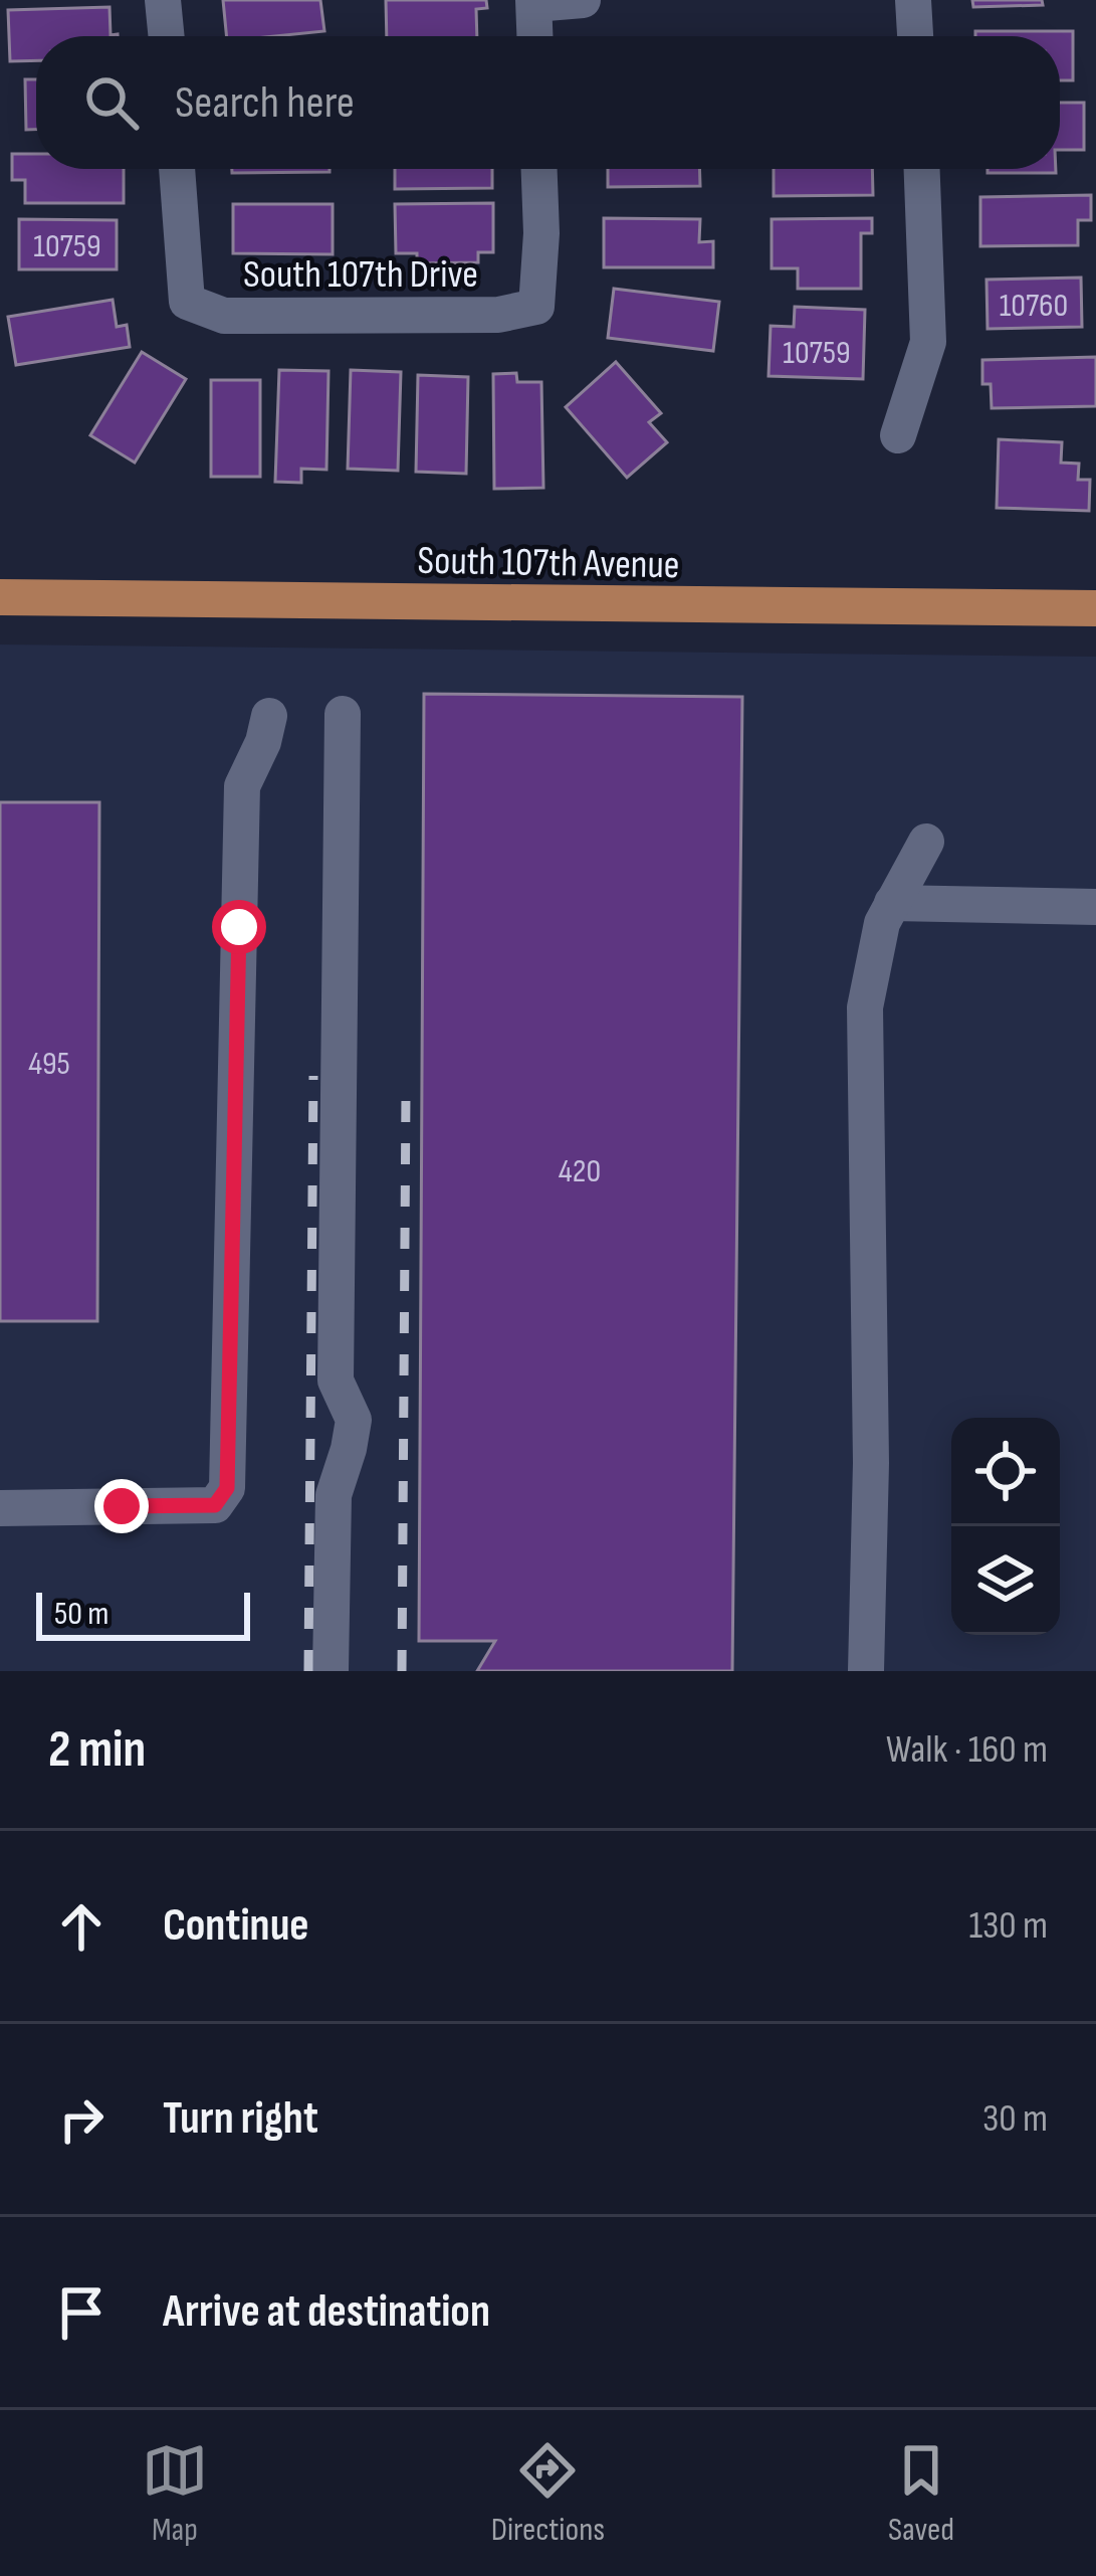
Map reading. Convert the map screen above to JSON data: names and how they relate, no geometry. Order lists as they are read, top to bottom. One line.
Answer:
{"streets":{"main road":["South 107th Avenue"],"street":["South 107th Drive"]},"house_numbers":["10759","10760","10759","495","420"],"scale_bar":"50 m","page":{"search":"Search here","scale":"50 m","heading":["2 min","Walk · 160 m"],"list":[["Continue","130 m"],["Turn right","30 m"],"Arrive at destination"],"nav":["Map","Directions","Saved"]}}
